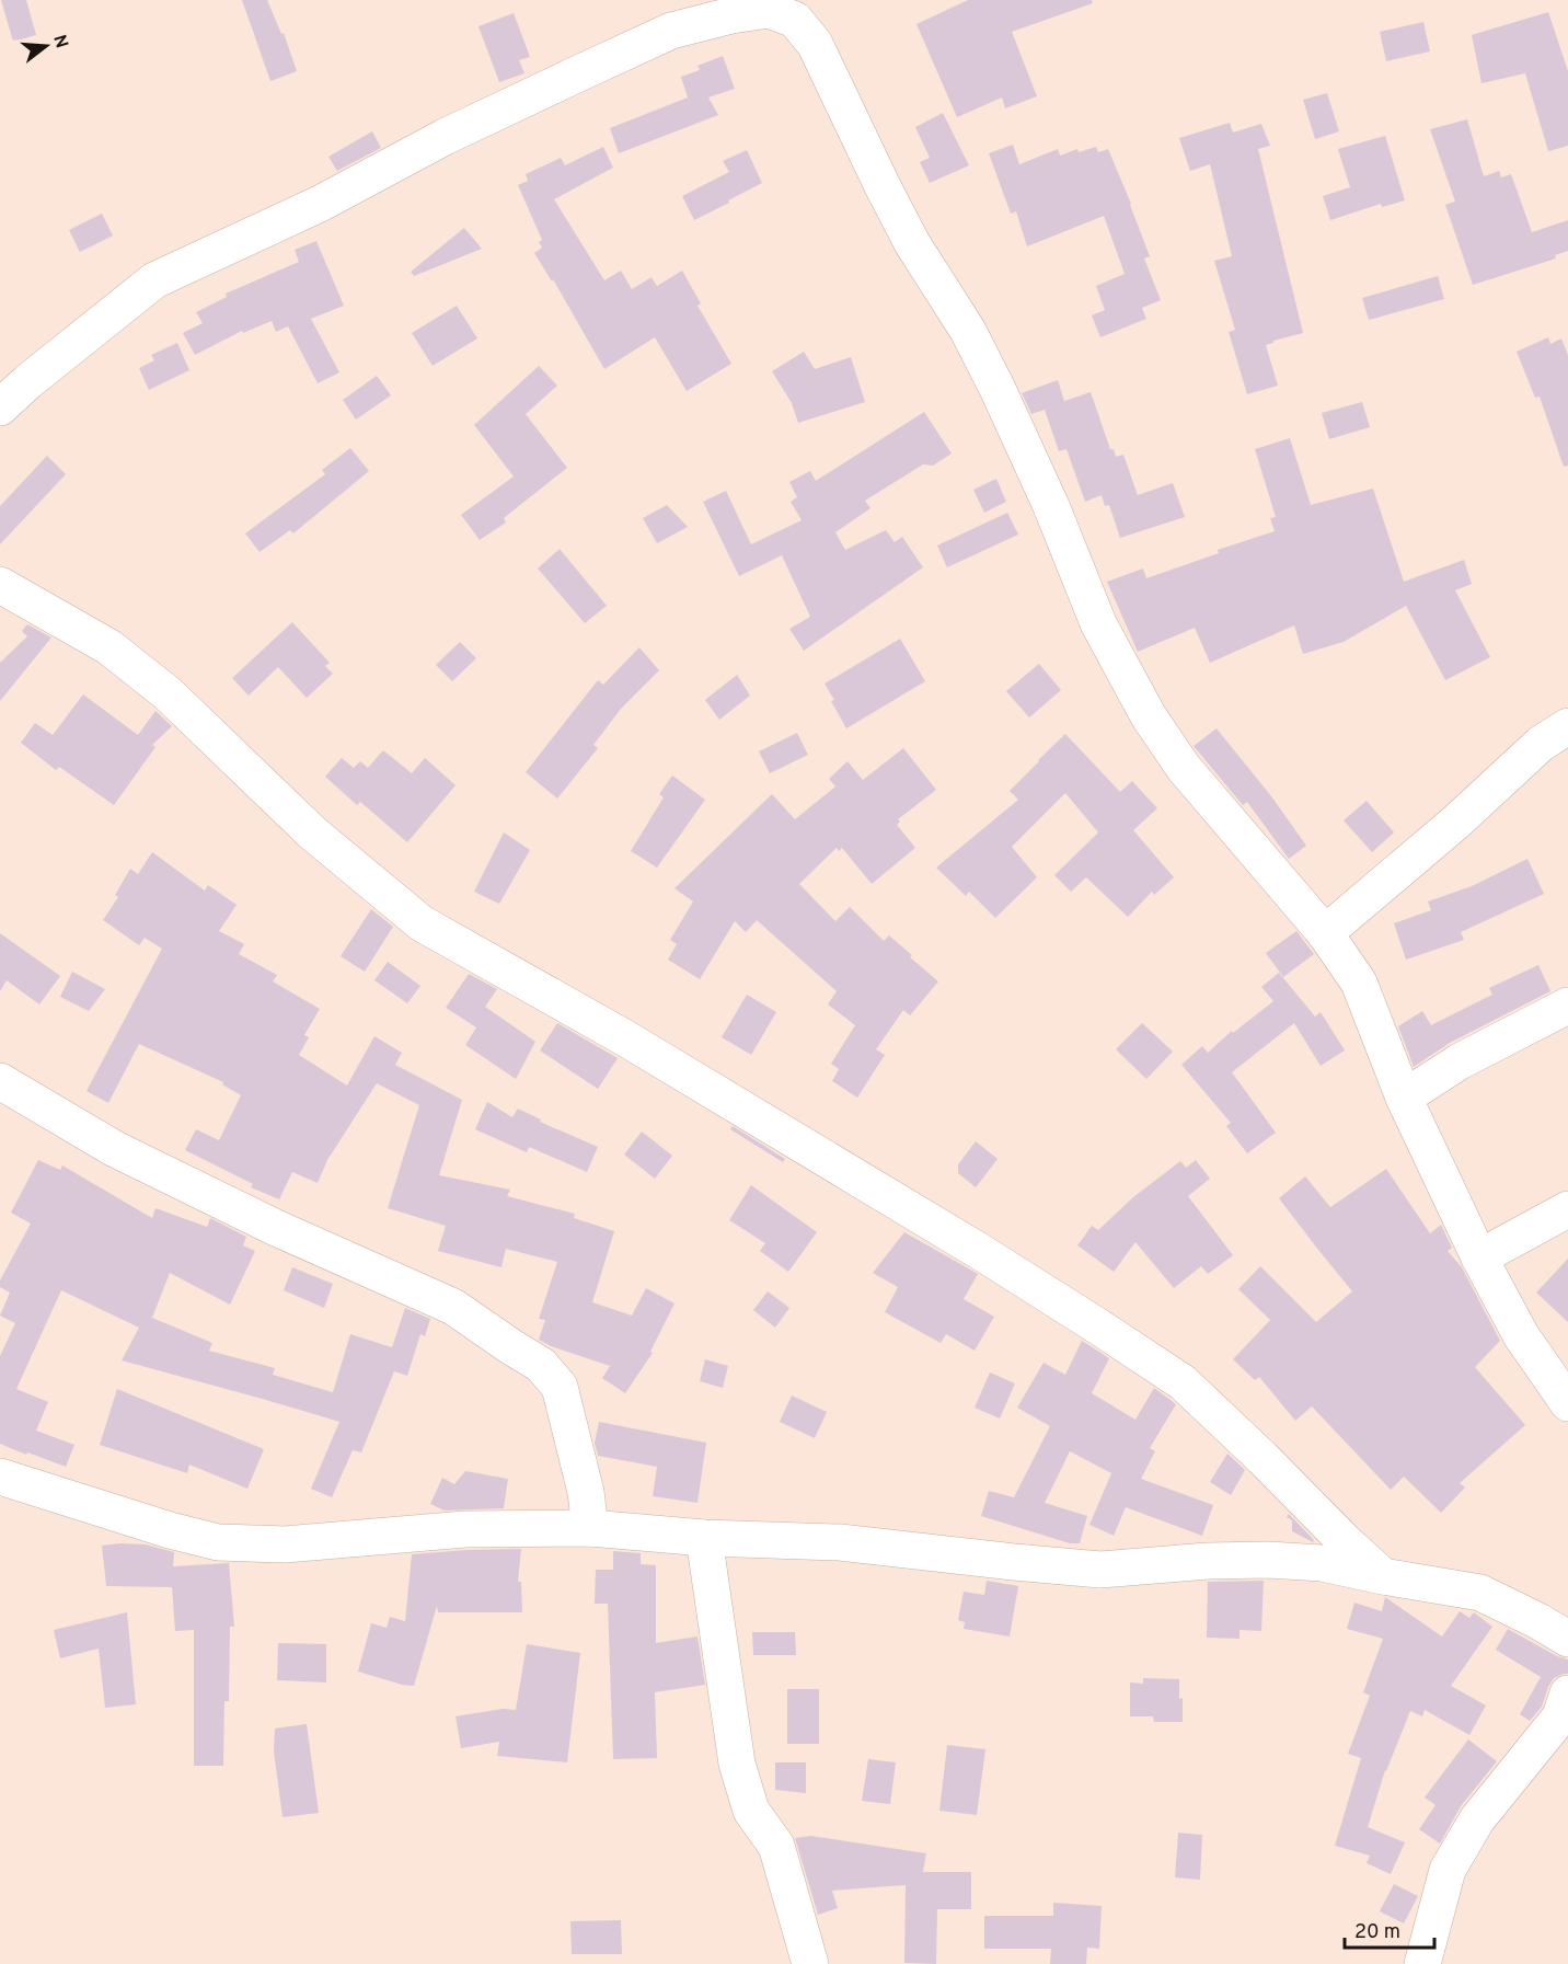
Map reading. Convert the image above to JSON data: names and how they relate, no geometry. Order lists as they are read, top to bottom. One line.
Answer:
{"scale_bar":"20 m","north":"right"}
